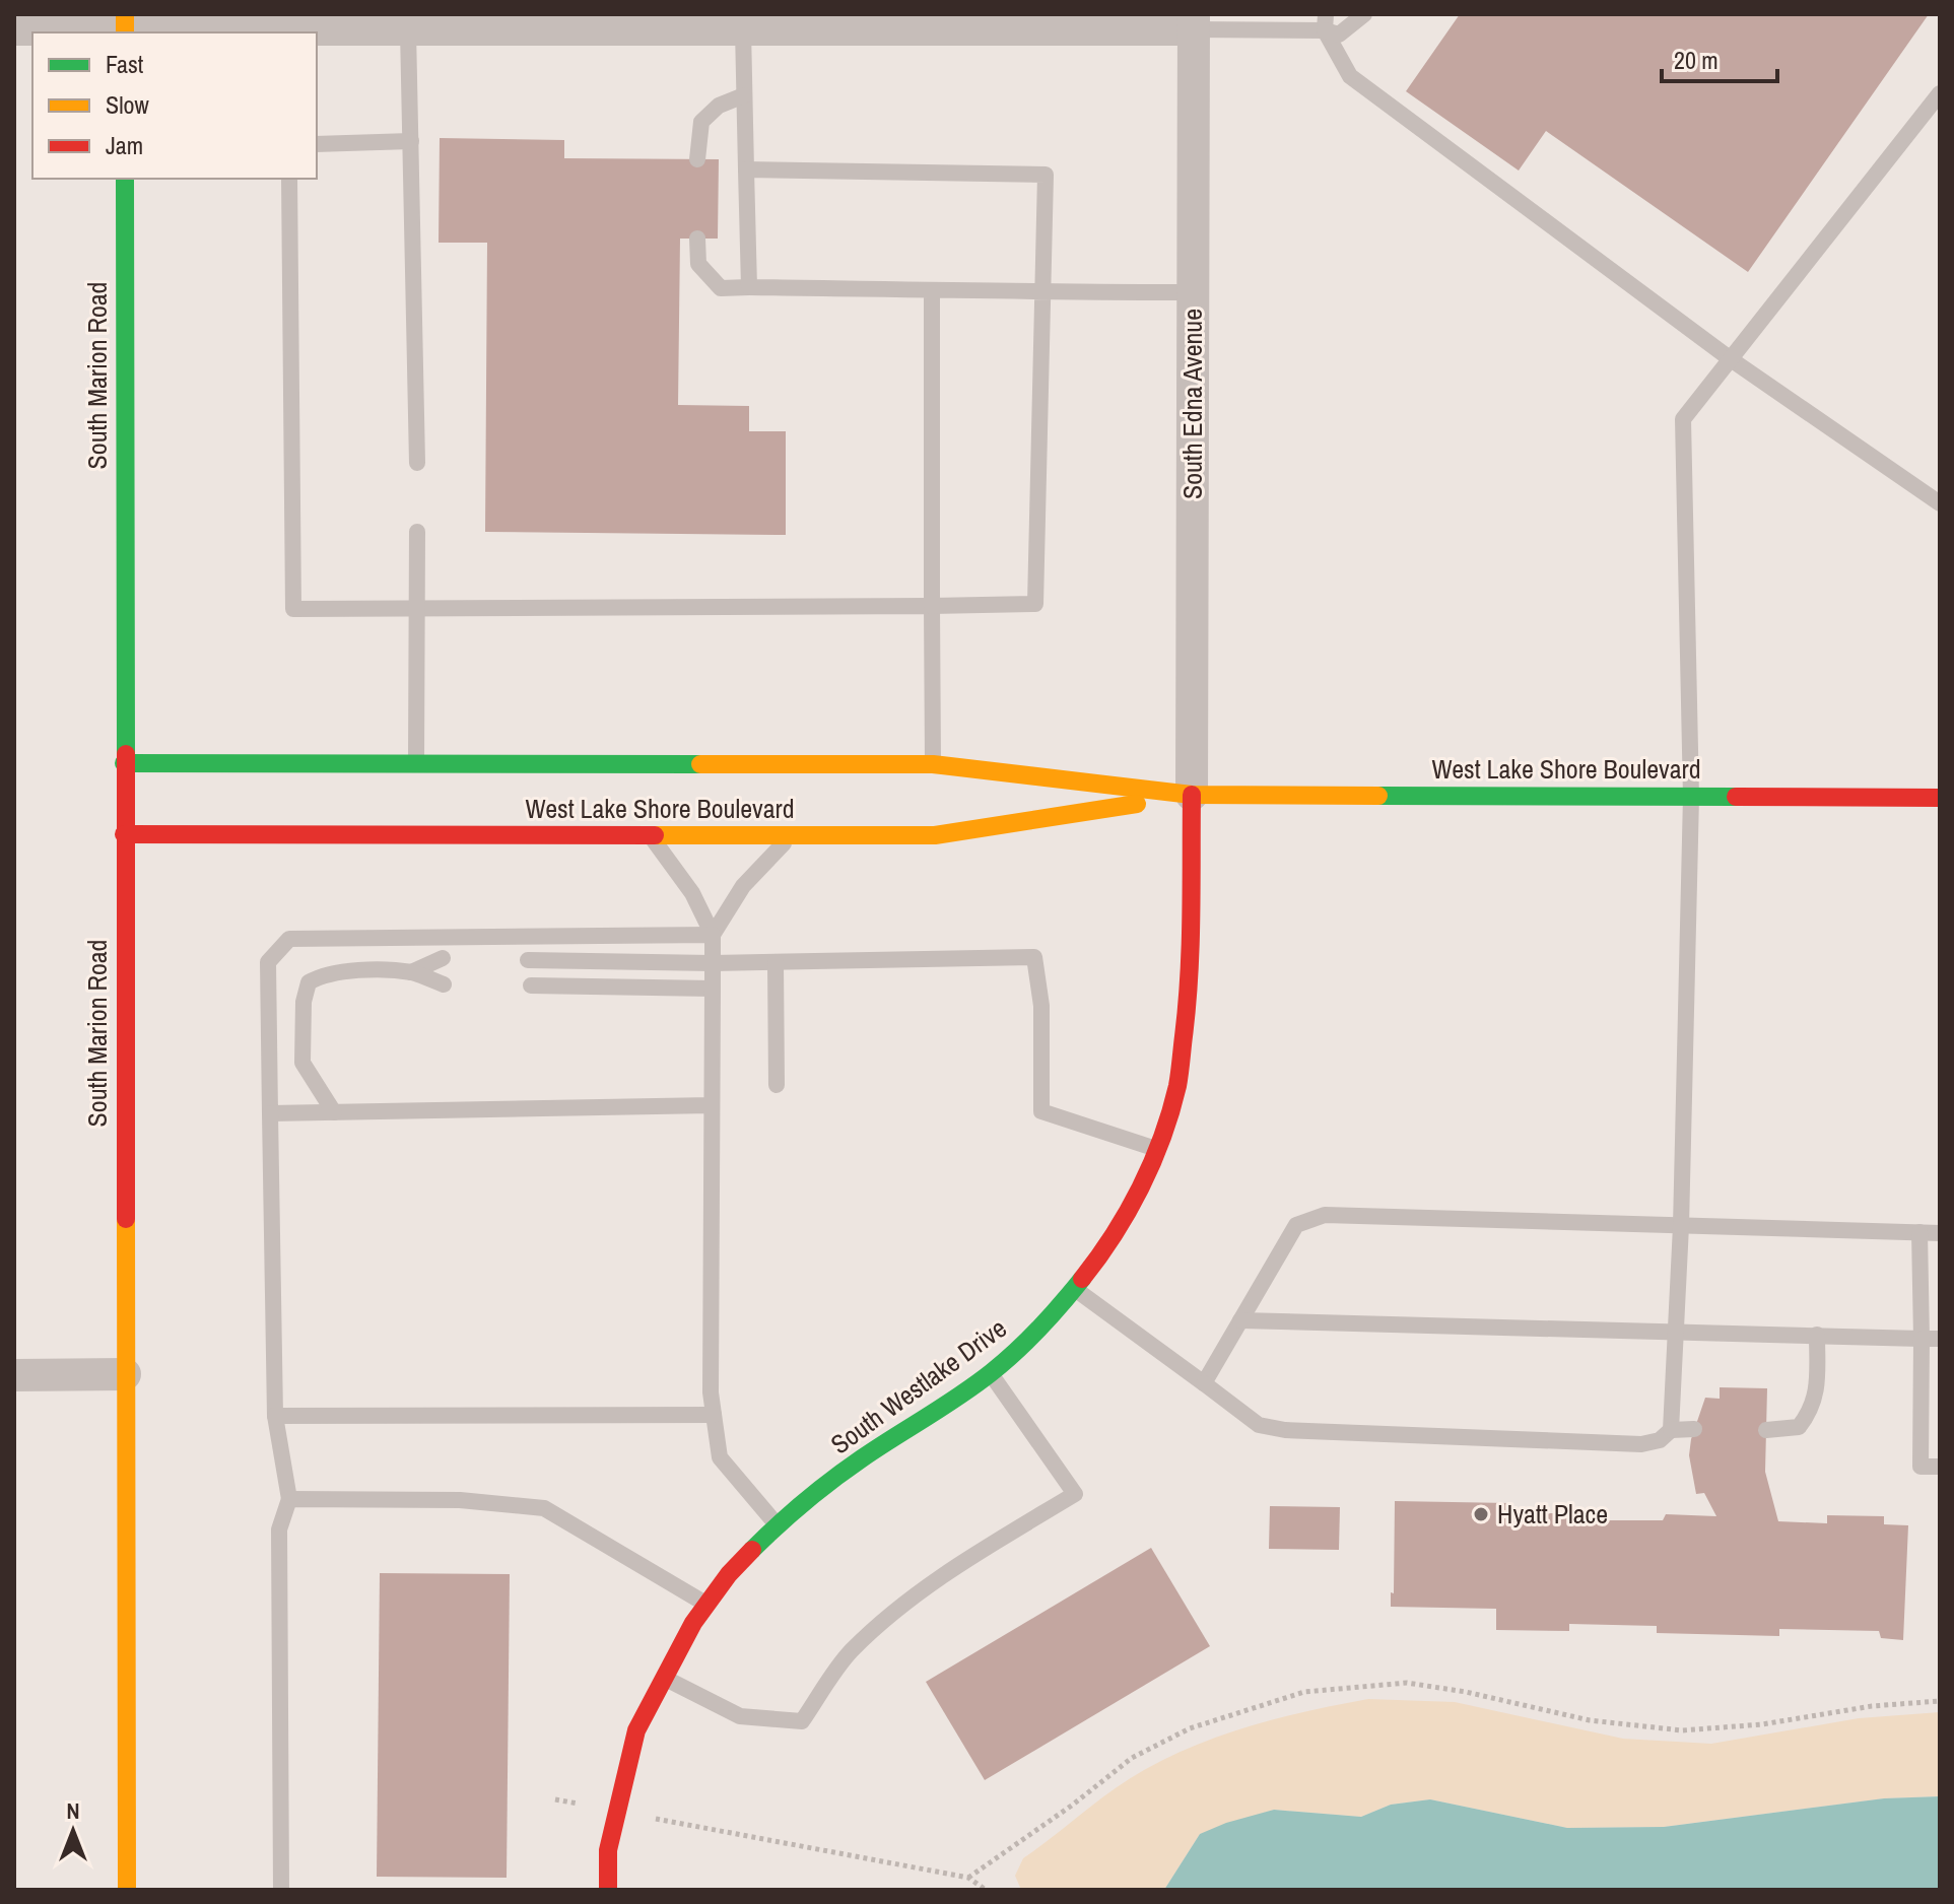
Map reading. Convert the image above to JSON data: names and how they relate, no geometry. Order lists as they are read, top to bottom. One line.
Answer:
{"streets":{"street":["South Marion Road","South Edna Avenue","West Lake Shore Boulevard","South Westlake Drive"]},"crossings":[["South Marion Road","West Lake Shore Boulevard"],["South Edna Avenue","West Lake Shore Boulevard"],["South Edna Avenue","South Westlake Drive"],["West Lake Shore Boulevard","South Westlake Drive"]],"places":["Hyatt Place"],"legend":["Fast","Slow","Jam"],"scale_bar":"20 m","north":"top"}
